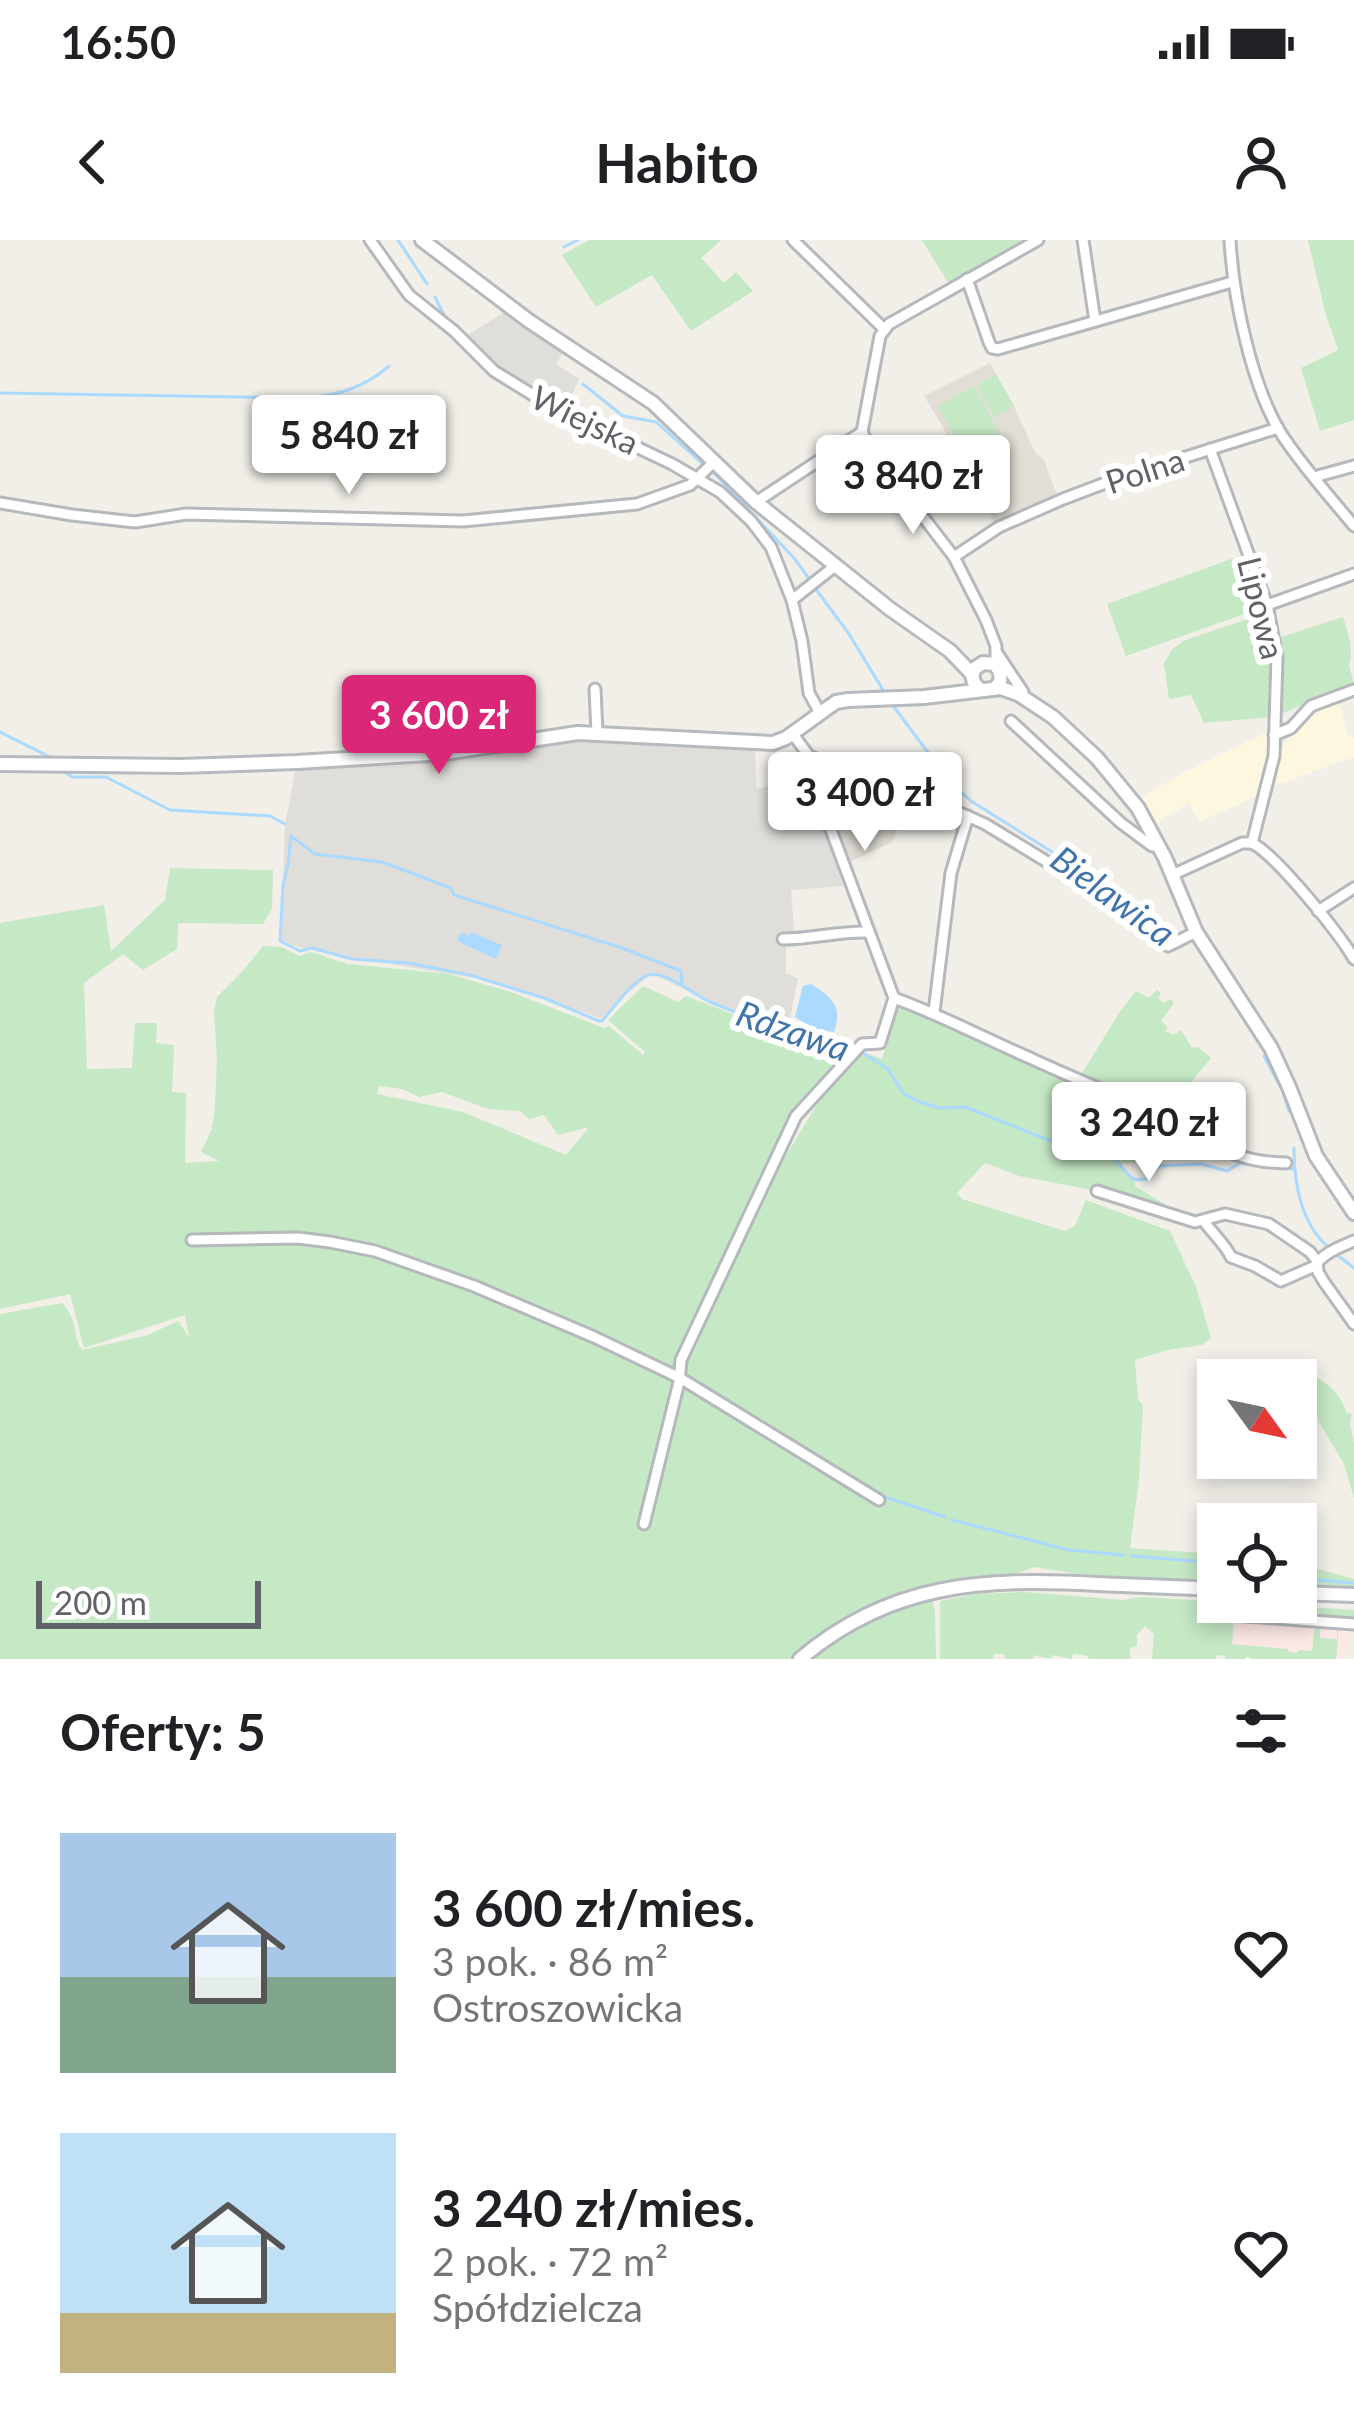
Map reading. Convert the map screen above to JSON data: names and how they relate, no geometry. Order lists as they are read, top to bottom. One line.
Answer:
{"streets":{"street":["Wiejska","Polna","Lipowa"]},"crossings":[["Polna","Lipowa"]],"water":["Bielawica","Rdzawa"],"scale_bar":"200 m","north":"bottom right","page":{"status":"16:50","header":"Habito","price":["5 840 zł","3 840 zł","3 600 zł","3 400 zł","3 240 zł"],"scale":"200 m","heading":"Oferty: 5","list":[{"name":"3 600 zł/mies.","note":"3 pok. · 86 m² · Ostroszowicka"},{"name":"3 240 zł/mies.","note":"2 pok. · 72 m² · Spółdzielcza"}]}}
